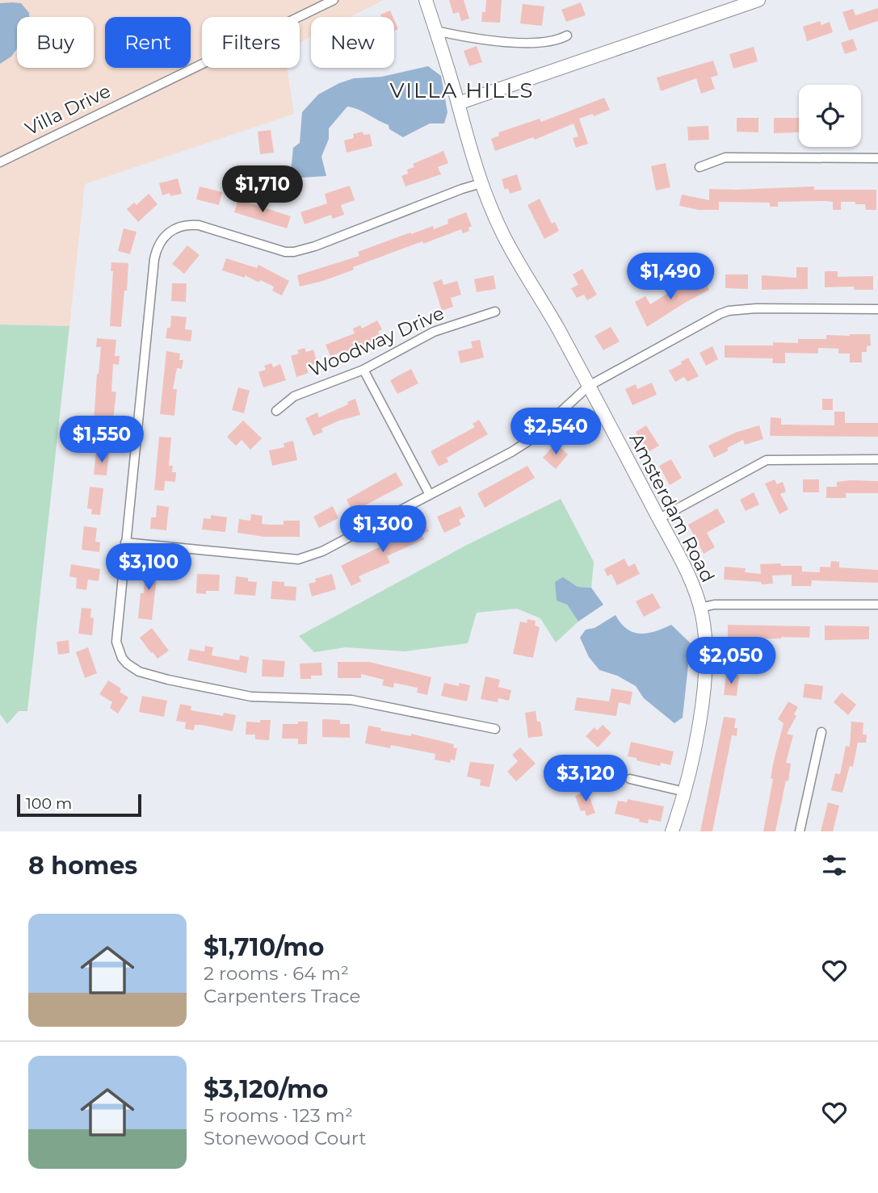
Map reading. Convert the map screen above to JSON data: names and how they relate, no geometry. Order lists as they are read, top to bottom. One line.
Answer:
{"streets":{"main road":["Amsterdam Road"],"street":["Villa Drive","Woodway Drive"]},"districts":["VILLA HILLS"],"scale_bar":"100 m","page":{"chip":["Buy","Rent","Filters","New"],"price":["$1,710","$1,490","$2,540","$1,550","$1,300","$3,100","$2,050","$3,120"],"scale":"100 m","heading":"8 homes","list":[{"name":"$1,710/mo","note":"2 rooms · 64 m² · Carpenters Trace"},{"name":"$3,120/mo","note":"5 rooms · 123 m² · Stonewood Court"}]}}
